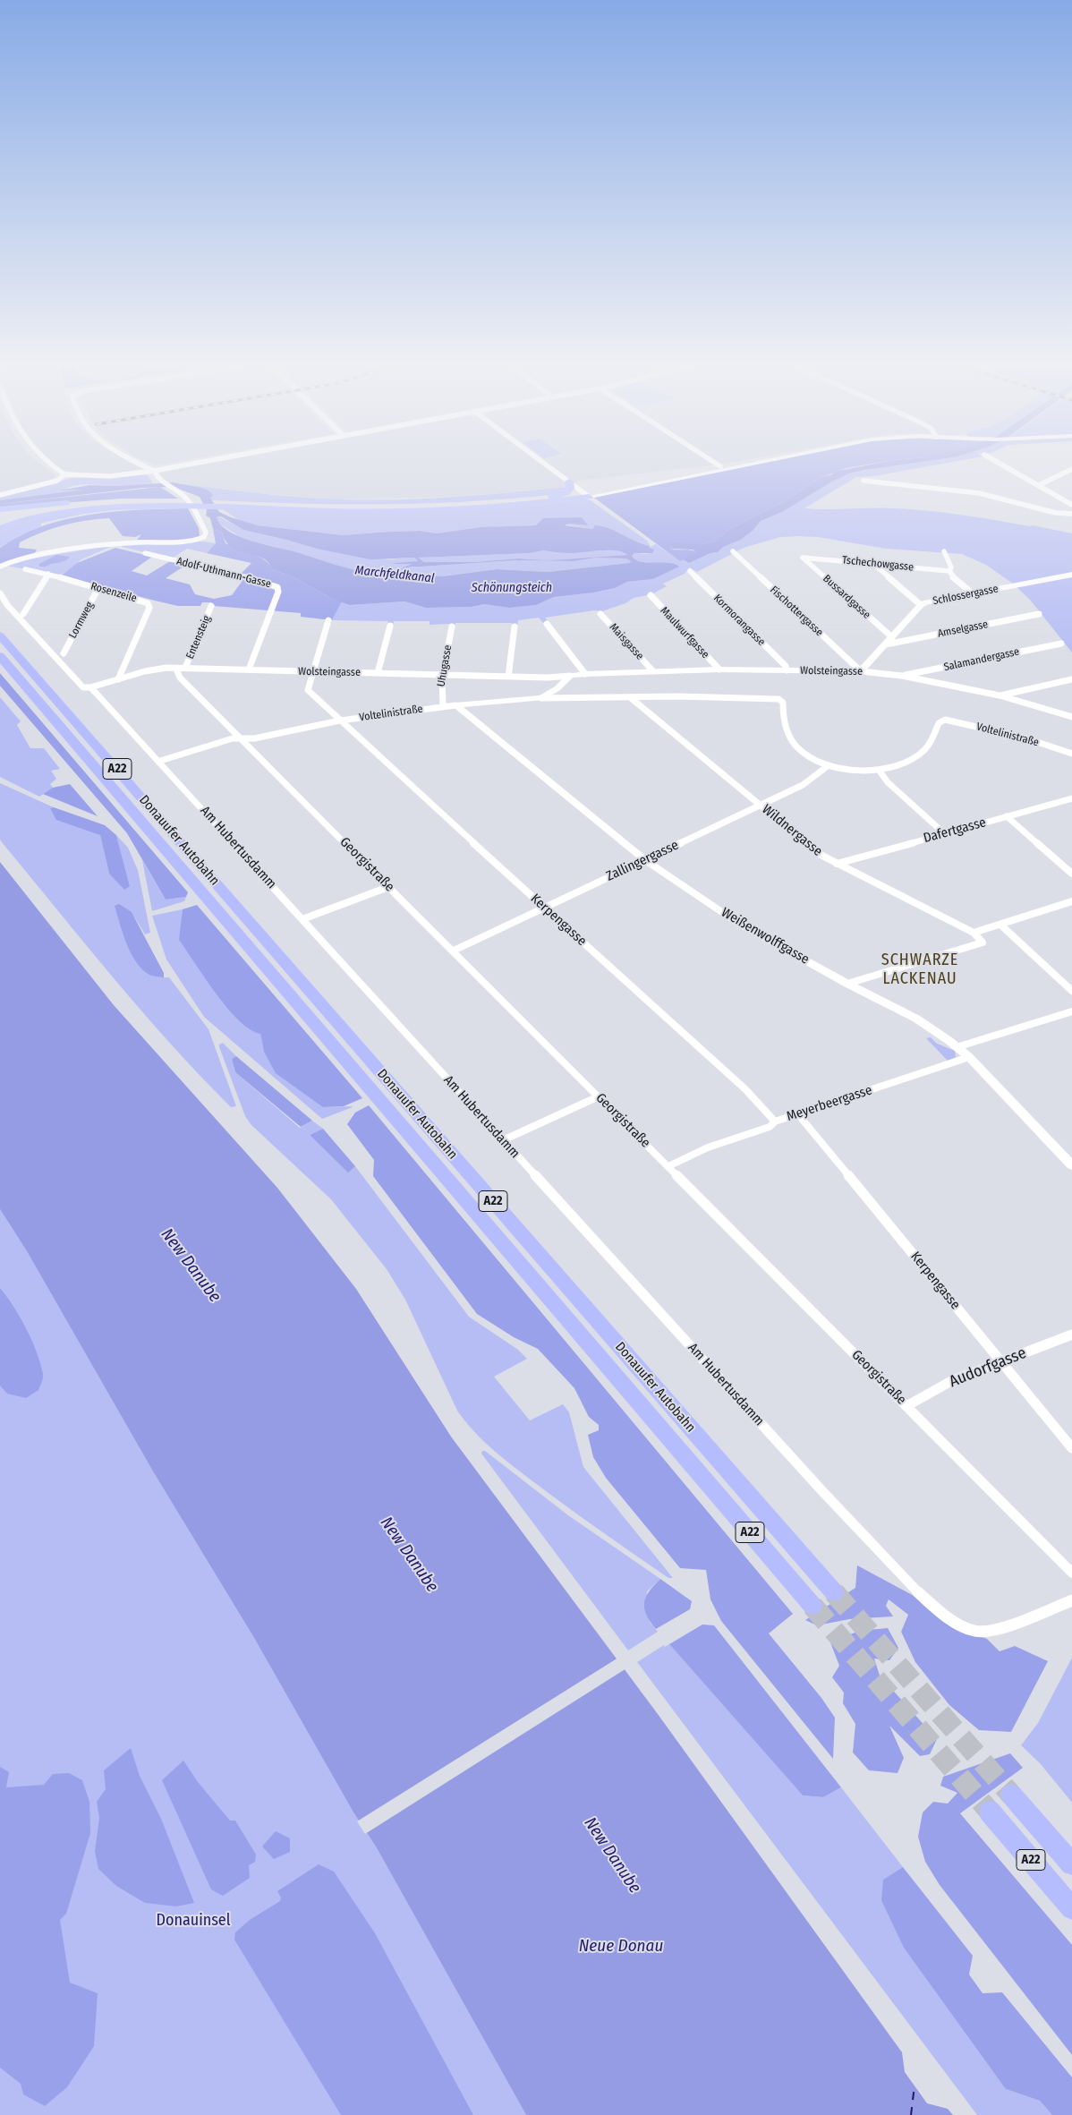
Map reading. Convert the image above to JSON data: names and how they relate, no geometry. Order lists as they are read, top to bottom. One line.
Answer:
{"streets":{"highway":["A22","Donauufer Autobahn"],"street":["Tschechowgasse","Adolf-Uthmann-Gasse","Rosenzeile","Schlossergasse","Bussardgasse","Fischottergasse","Lormweg","Kormorangasse","Amselgasse","Maulwurfgasse","Entensteig","Maisgasse","Salamandergasse","Uhugasse","Wolsteingasse","Voltelinistraße","Wildnergasse","Dafertgasse","Am Hubertusdamm","Zallingergasse","Georgistraße","Kerpengasse","Weißenwolffgasse","Meyerbeergasse","Audorfgasse"]},"crossings":[["Tschechowgasse","Bussardgasse"],["Adolf-Uthmann-Gasse","Wolsteingasse"],["Rosenzeile","Lormweg"],["Rosenzeile","Wolsteingasse"],["Schlossergasse","Bussardgasse"],["Schlossergasse","Fischottergasse"],["Schlossergasse","Amselgasse"],["Schlossergasse","Wolsteingasse"],["Fischottergasse","Wolsteingasse"],["Kormorangasse","Wolsteingasse"],["Maulwurfgasse","Wolsteingasse"],["Entensteig","Wolsteingasse"],["Maisgasse","Wolsteingasse"],["Salamandergasse","Wolsteingasse"],["Uhugasse","Wolsteingasse"],["Uhugasse","Voltelinistraße"],["Wolsteingasse","Voltelinistraße"],["Wolsteingasse","Am Hubertusdamm"],["Wolsteingasse","Georgistraße"],["Wolsteingasse","Kerpengasse"],["Voltelinistraße","Wildnergasse"],["Voltelinistraße","Am Hubertusdamm"],["Voltelinistraße","Zallingergasse"],["Voltelinistraße","Georgistraße"],["Voltelinistraße","Kerpengasse"],["Voltelinistraße","Weißenwolffgasse"],["Wildnergasse","Dafertgasse"],["Wildnergasse","Zallingergasse"],["Zallingergasse","Georgistraße"],["Zallingergasse","Kerpengasse"],["Zallingergasse","Weißenwolffgasse"],["Georgistraße","Meyerbeergasse"],["Georgistraße","Audorfgasse"],["Kerpengasse","Meyerbeergasse"],["Kerpengasse","Audorfgasse"],["Weißenwolffgasse","Meyerbeergasse"]],"districts":["SCHWARZE LACKENAU"],"water":["Marchfeldkanal","Schönungsteich","New Danube","Neue Donau"],"parks":["Donauinsel"]}
